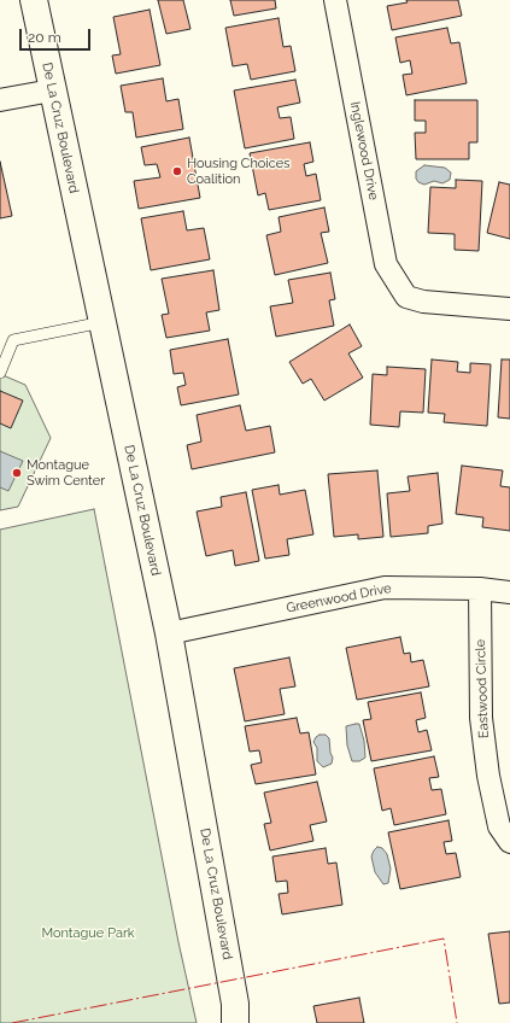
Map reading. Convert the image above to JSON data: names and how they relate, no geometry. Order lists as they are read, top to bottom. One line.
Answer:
{"streets":{"main road":["De La Cruz Boulevard"],"street":["Inglewood Drive","Greenwood Drive","Eastwood Circle"]},"crossings":[["De La Cruz Boulevard","Greenwood Drive"],["Greenwood Drive","Eastwood Circle"]],"parks":["Montague Park"],"places":["Housing Choices Coalition","Montague Swim Center"],"scale_bar":"20 m"}
